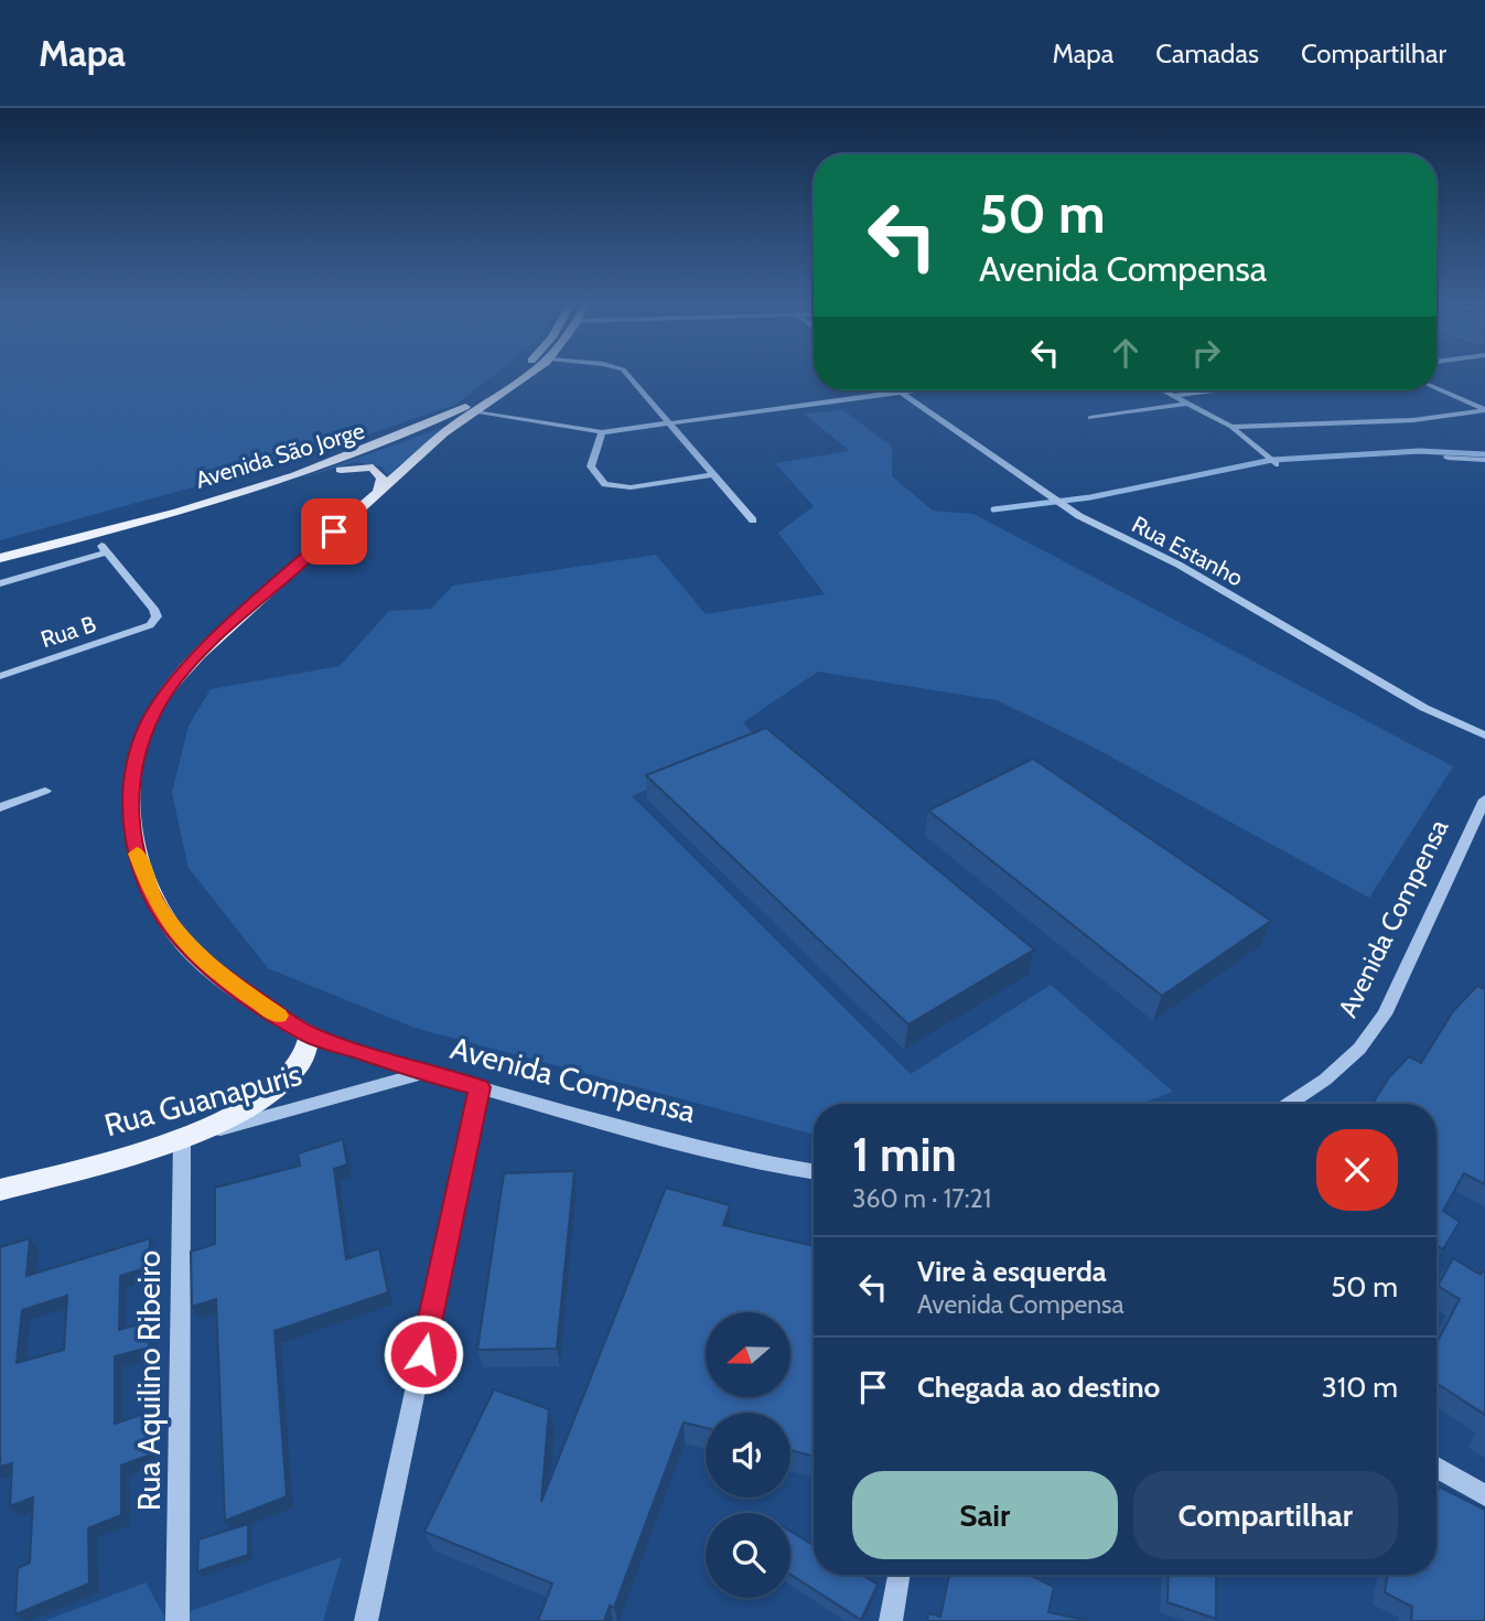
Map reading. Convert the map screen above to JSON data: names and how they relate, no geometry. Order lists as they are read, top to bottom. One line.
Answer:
{"streets":{"main road":["Avenida São Jorge","Avenida Compensa","Rua Guanapuris"],"street":["Rua Estanho","Rua B","Rua Aquilino Ribeiro"]},"crossings":[["Avenida Compensa","Rua Guanapuris"],["Rua Guanapuris","Rua Aquilino Ribeiro"]],"north":"left","page":{"header":"Mapa","nav":["Mapa","Camadas","Compartilhar"],"turn":["50 m","Avenida Compensa"],"heading":["1 min","360 m · 17:21"],"list":[{"name":"Vire à esquerda","note":"Avenida Compensa","value":"50 m"},{"name":"Chegada ao destino","value":"310 m"}],"buttons":["Sair","Compartilhar"]}}
